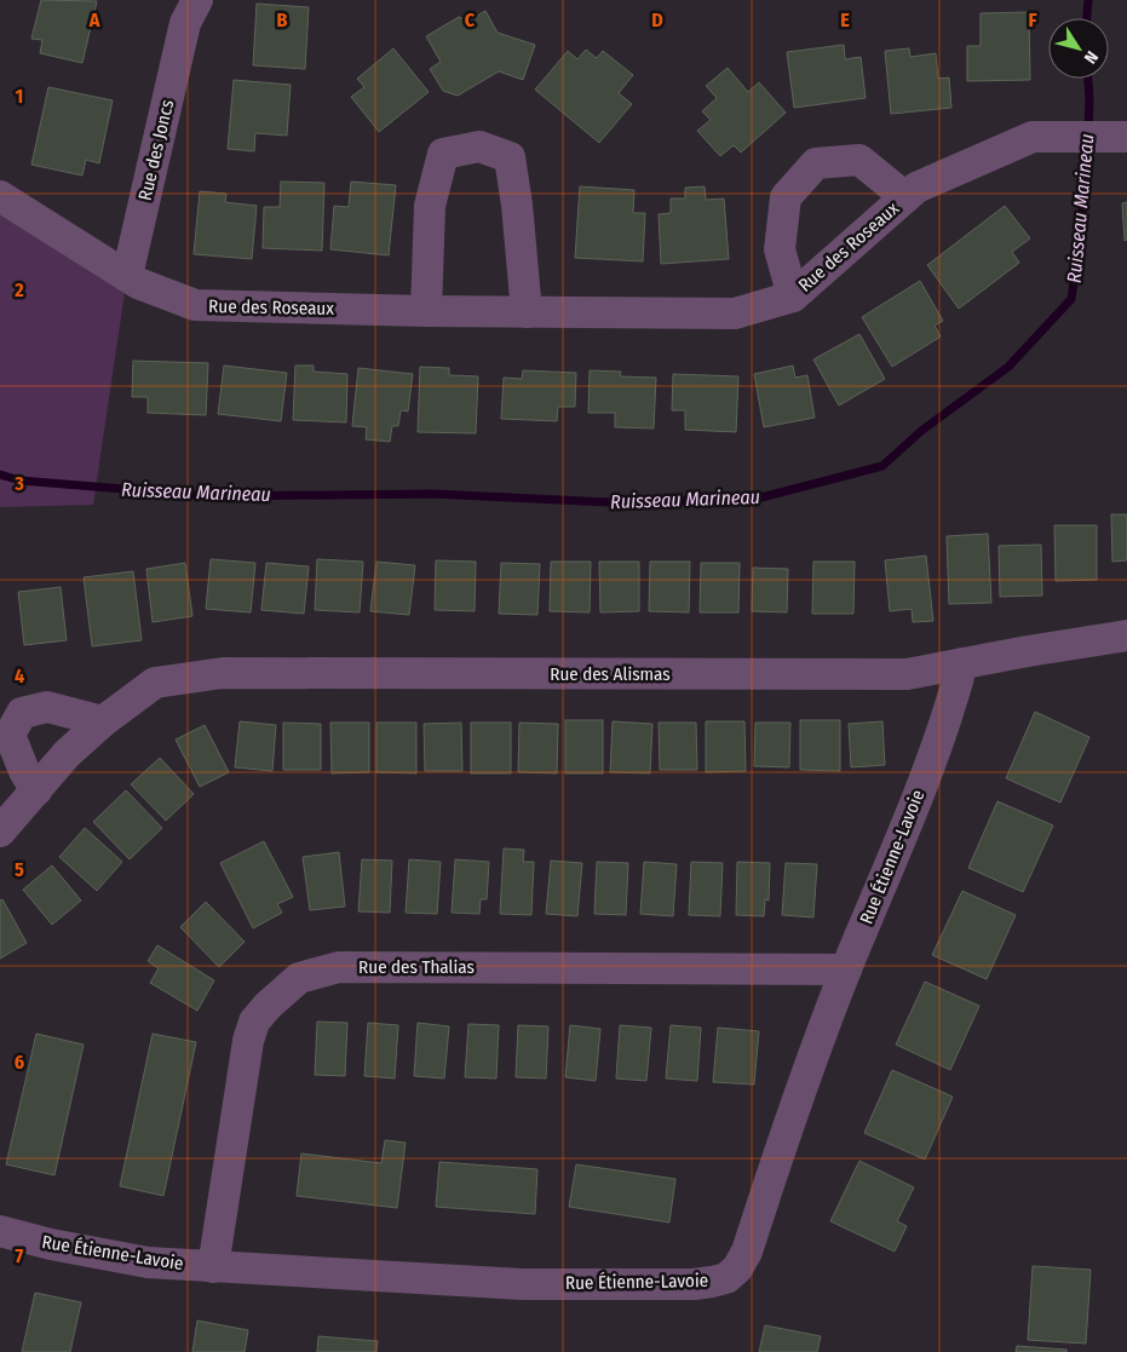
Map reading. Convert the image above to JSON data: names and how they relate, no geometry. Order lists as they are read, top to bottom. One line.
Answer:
{"streets":{"street":["Rue des Joncs","Rue des Roseaux","Rue des Alismas","Rue Étienne-Lavoie","Rue des Thalias"]},"crossings":[["Rue des Joncs","Rue des Roseaux"],["Rue des Alismas","Rue Étienne-Lavoie"],["Rue Étienne-Lavoie","Rue des Thalias"]],"water":["Ruisseau Marineau"],"north":"bottom right","grid":{"columns":["A","B","C","D","E","F"],"rows":["1","2","3","4","5","6","7"]}}
